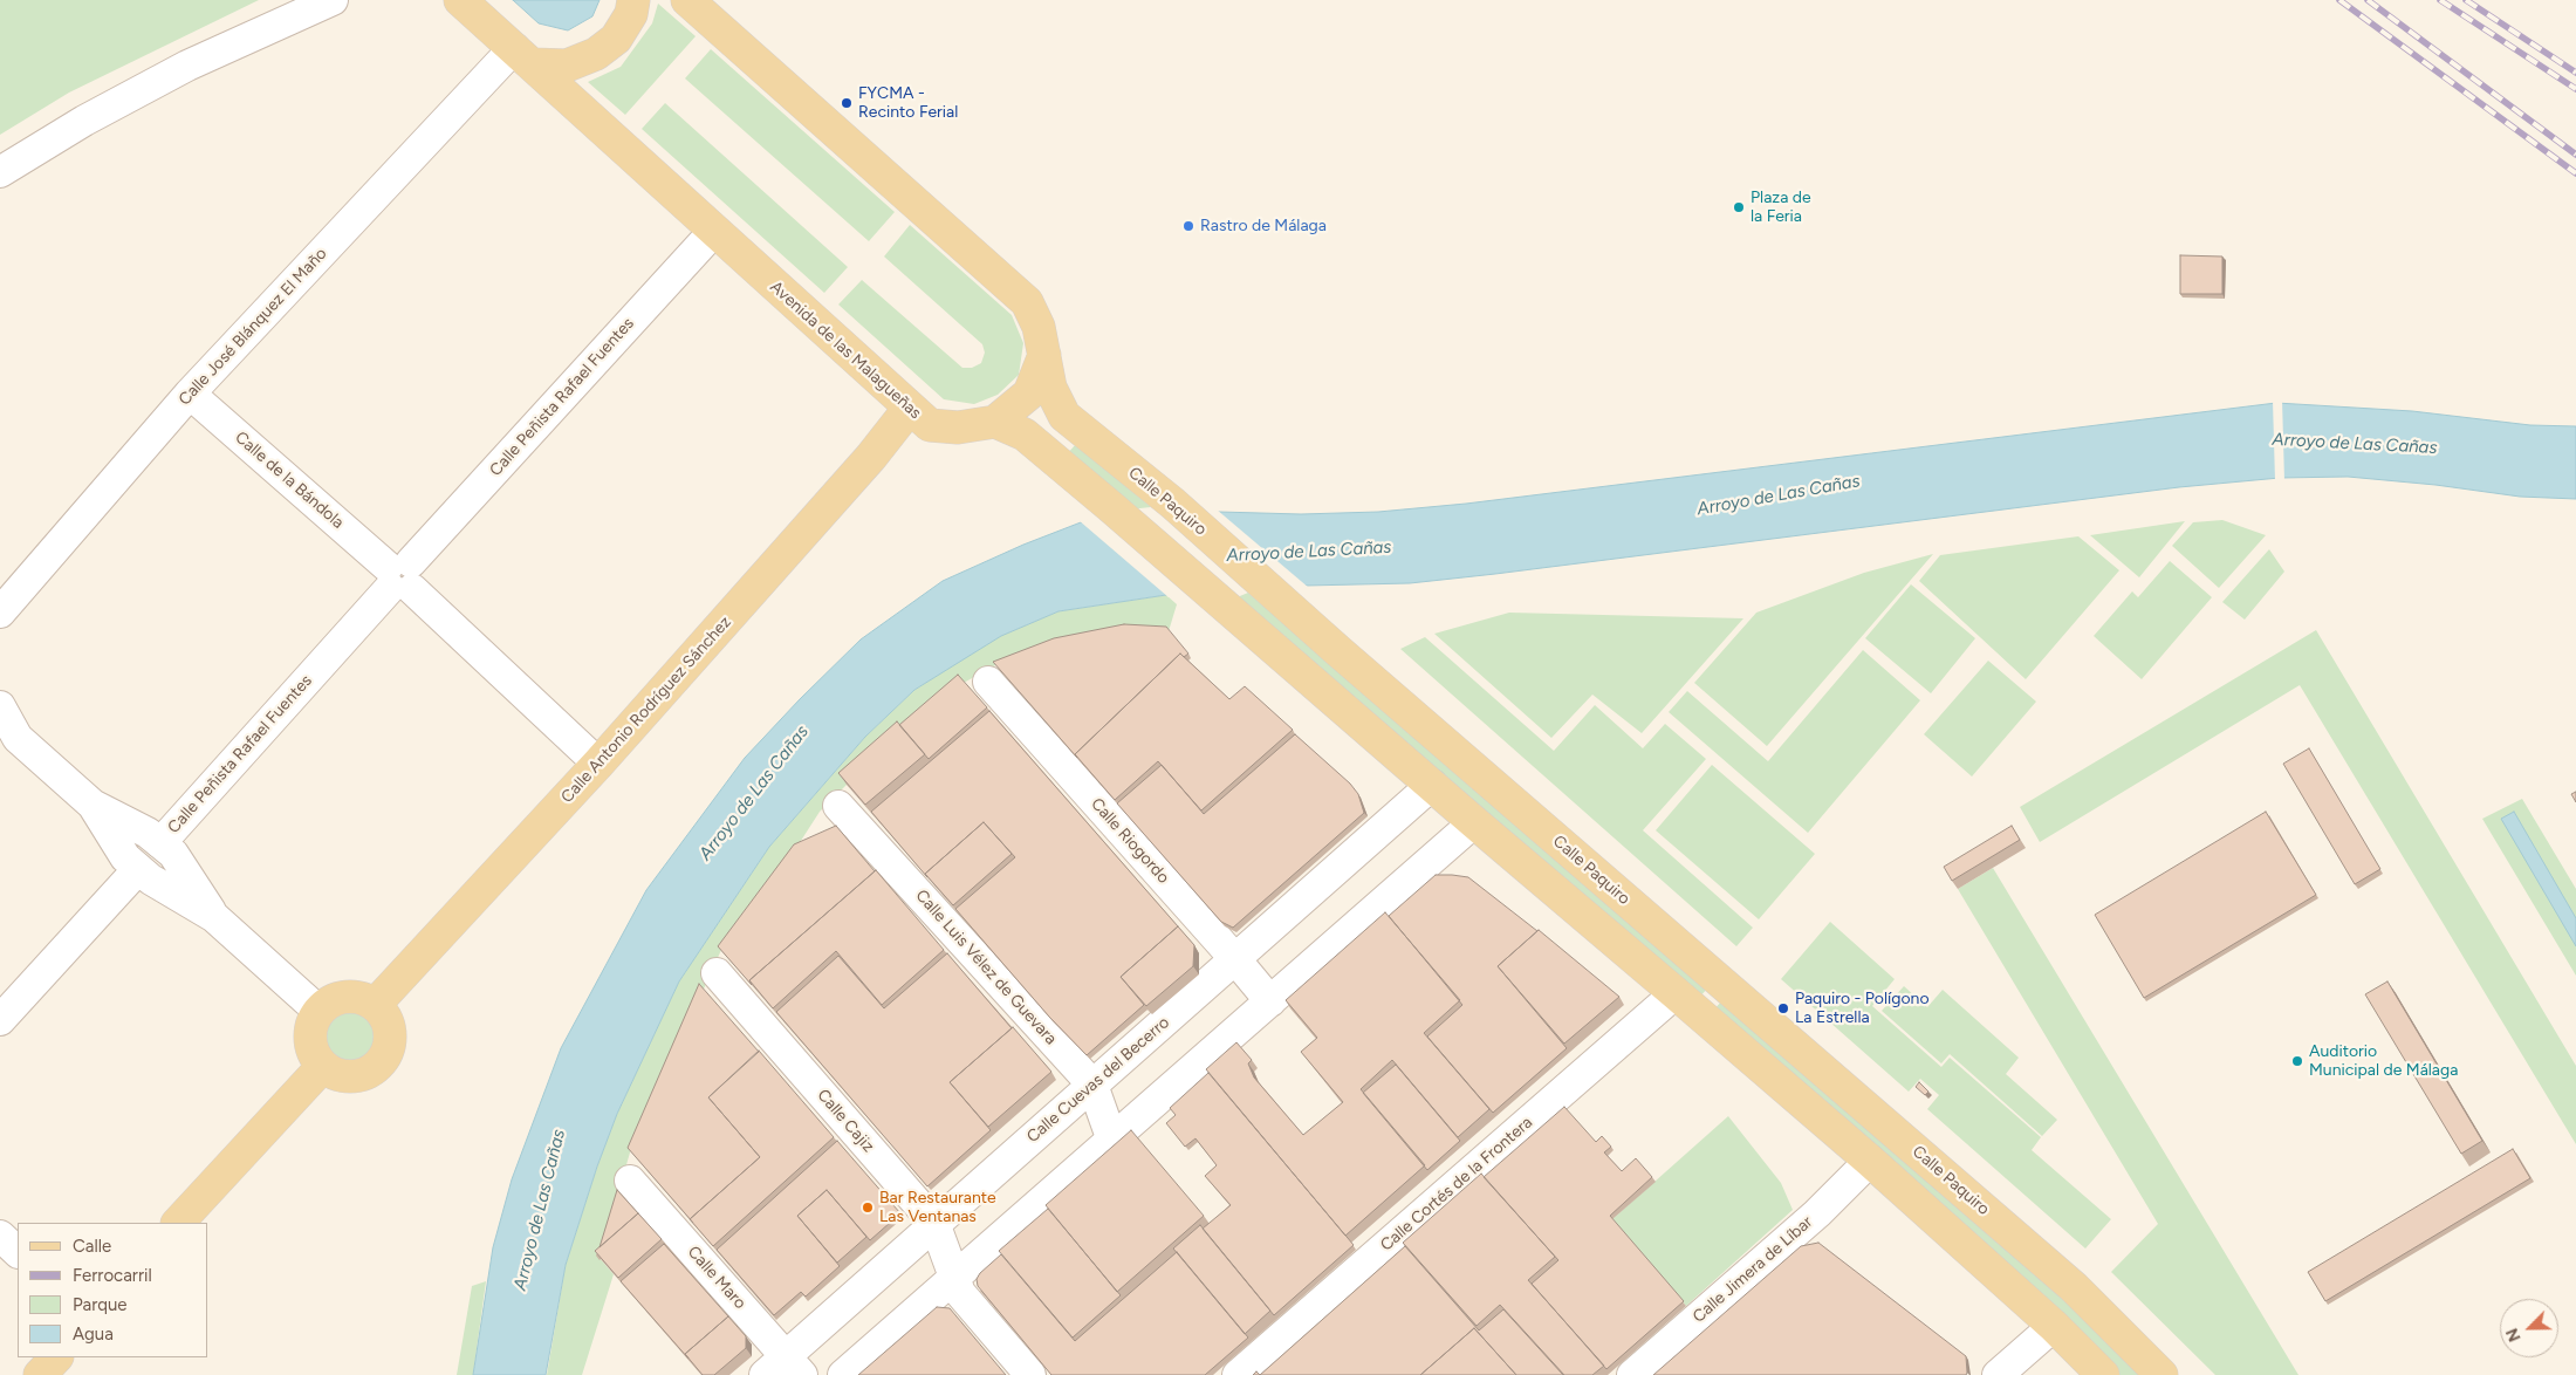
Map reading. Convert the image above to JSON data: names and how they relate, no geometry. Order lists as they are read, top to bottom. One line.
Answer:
{"streets":{"main road":["Avenida de las Malagueñas","Calle Paquiro","Calle Antonio Rodríguez Sánchez"],"street":["Calle José Blánquez El Maño","Calle Peñista Rafael Fuentes","Calle de la Bándola","Calle Riogordo","Calle Luis Vélez de Guevara","Calle Cuevas del Becerro","Calle Cajiz","Calle Cortés de la Frontera","Calle Jimera de Líbar","Calle Maro"]},"crossings":[["Calle José Blánquez El Maño","Avenida de las Malagueñas"],["Calle José Blánquez El Maño","Calle de la Bándola"],["Avenida de las Malagueñas","Calle Peñista Rafael Fuentes"],["Avenida de las Malagueñas","Calle Antonio Rodríguez Sánchez"],["Calle Peñista Rafael Fuentes","Calle de la Bándola"],["Calle de la Bándola","Calle Antonio Rodríguez Sánchez"],["Calle Riogordo","Calle Cuevas del Becerro"],["Calle Luis Vélez de Guevara","Calle Cuevas del Becerro"],["Calle Cuevas del Becerro","Calle Cajiz"],["Calle Cuevas del Becerro","Calle Maro"]],"water":["Arroyo de Las Cañas"],"places":["FYCMA - Recinto Ferial","Plaza de la Feria","Rastro de Málaga","Paquiro - Polígono La Estrella","Auditorio Municipal de Málaga","Bar Restaurante Las Ventanas"],"legend":["Calle","Ferrocarril","Parque","Agua"],"north":"bottom left"}
